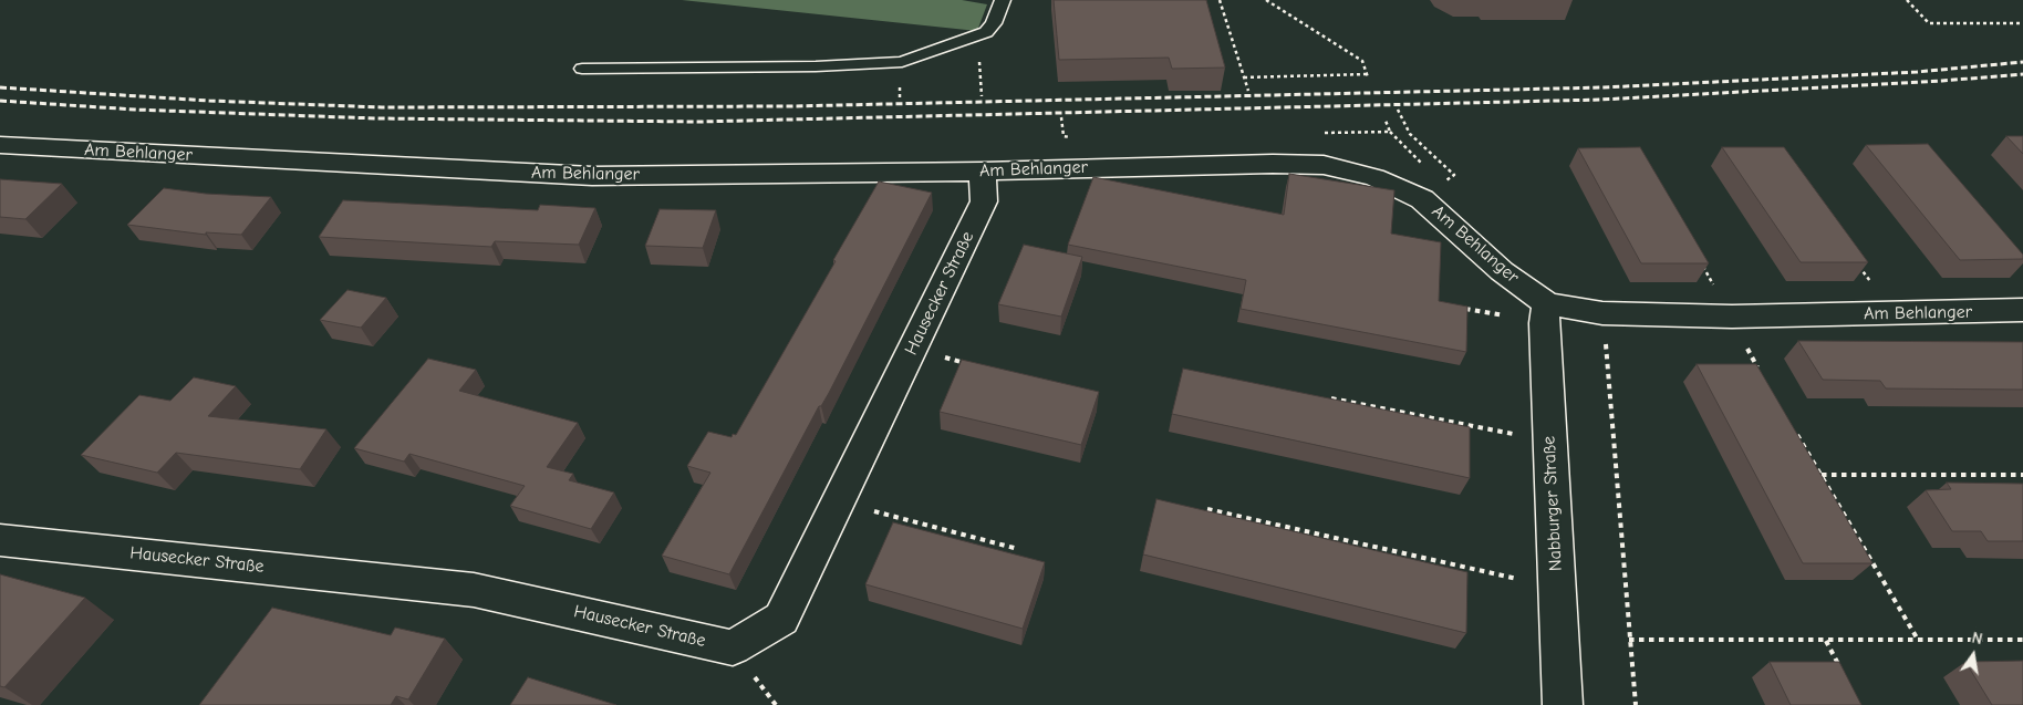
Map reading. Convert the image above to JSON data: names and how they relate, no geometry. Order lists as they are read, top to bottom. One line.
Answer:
{"streets":{"street":["Am Behlanger","Hausecker Straße","Nabburger Straße"]},"crossings":[["Am Behlanger","Hausecker Straße"],["Am Behlanger","Nabburger Straße"]],"north":"top"}
